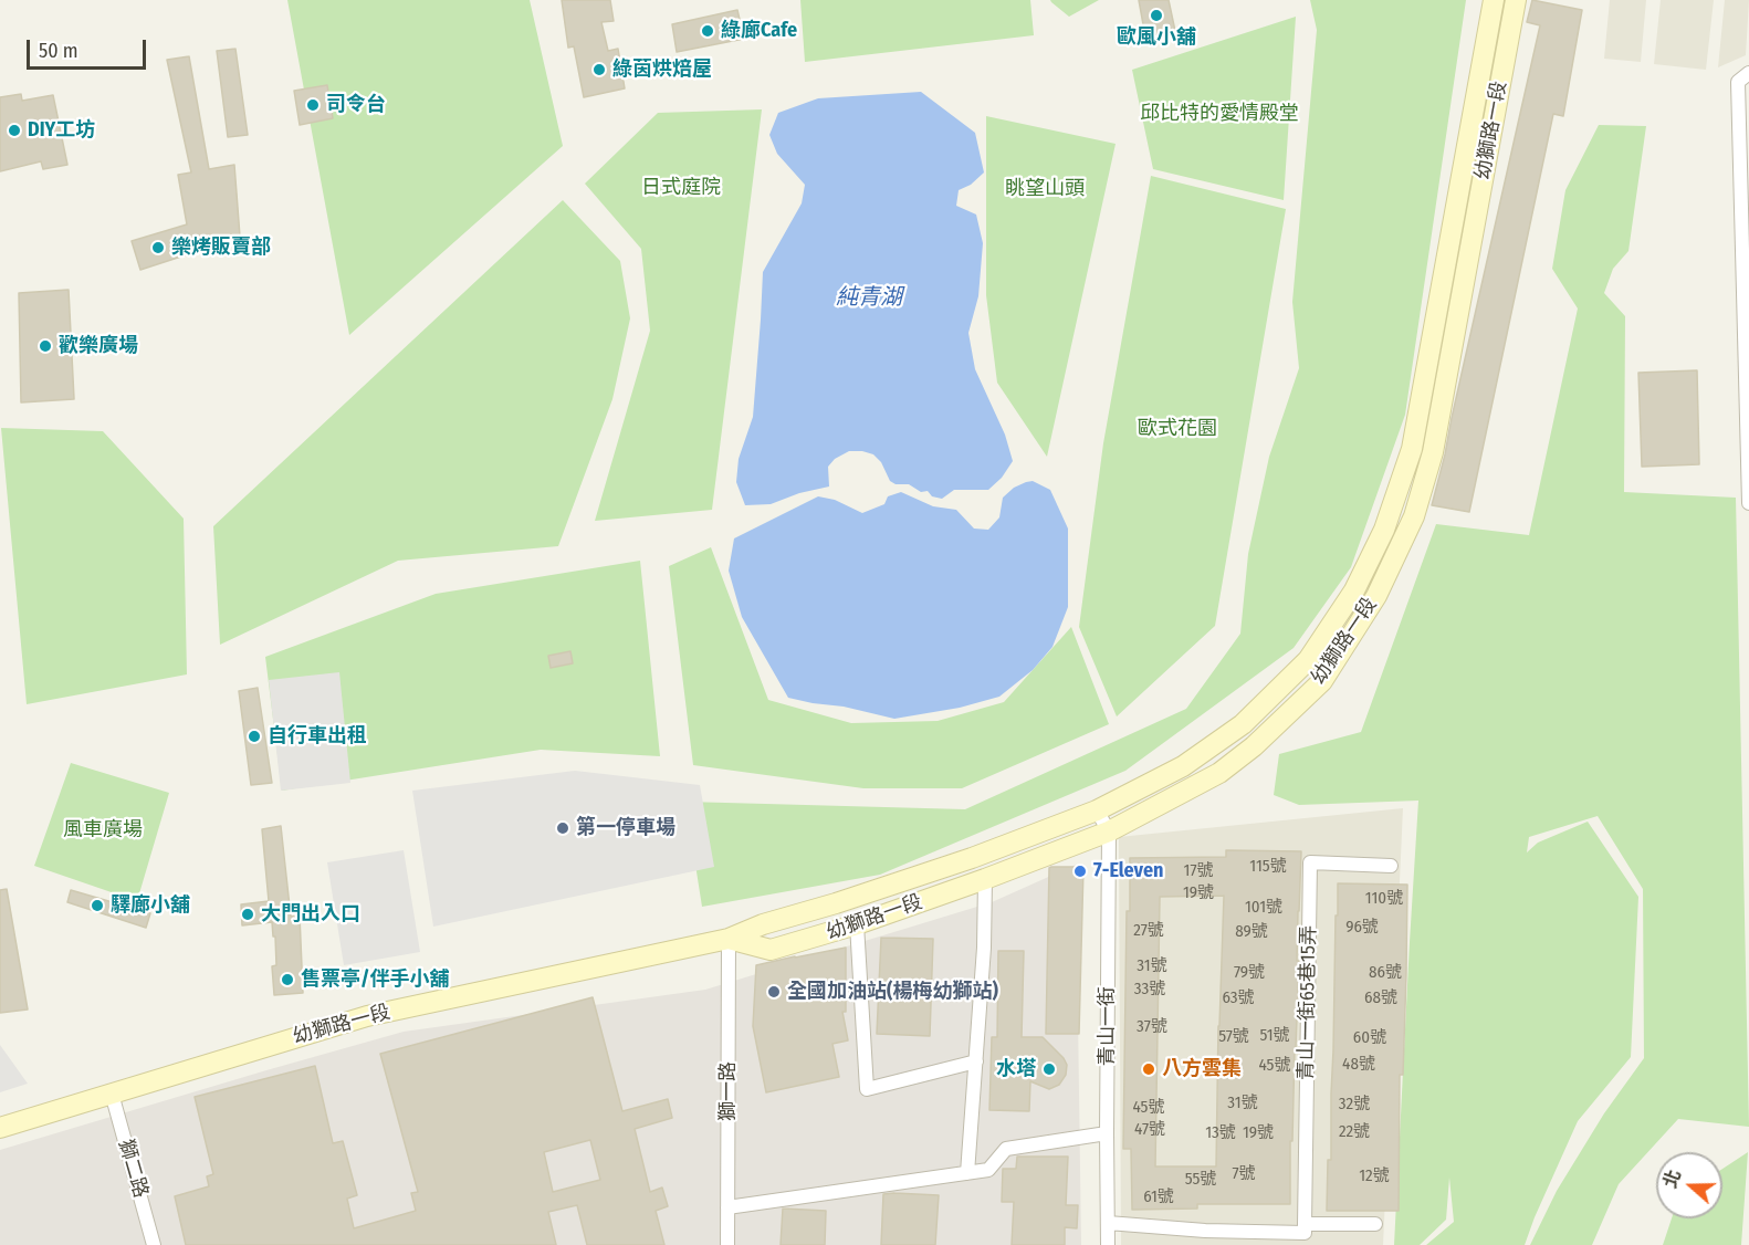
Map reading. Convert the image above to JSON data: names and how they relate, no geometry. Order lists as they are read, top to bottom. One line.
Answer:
{"streets":{"street":["幼獅路一段","青山一街65巷15弄","青山一街","獅一路","獅二路"]},"crossings":[["幼獅路一段","青山一街"],["幼獅路一段","獅一路"],["幼獅路一段","獅二路"]],"water":["純青湖"],"parks":["邱比特的愛情殿堂","日式庭院","眺望山頭","歐式花園","風車廣場"],"places":["歐風小舖","綠廊Cafe","綠茵烘焙屋","司令台","DIY工坊","樂烤販賣部","歡樂廣場","自行車出租","第一停車場","7-Eleven","驛廊小舖","大門出入口","售票亭/伴手小舖","全國加油站(楊梅幼獅站)","水塔","八方雲集"],"house_numbers":["115號","17號","19號","110號","101號","96號","27號","89號","31號","79號","86號","33號","63號","68號","37號","51號","57號","60號","48號","45號","31號","32號","45號","47號","22號","13號","19號","7號","12號","55號","61號"],"scale_bar":"50 m","north":"left"}
